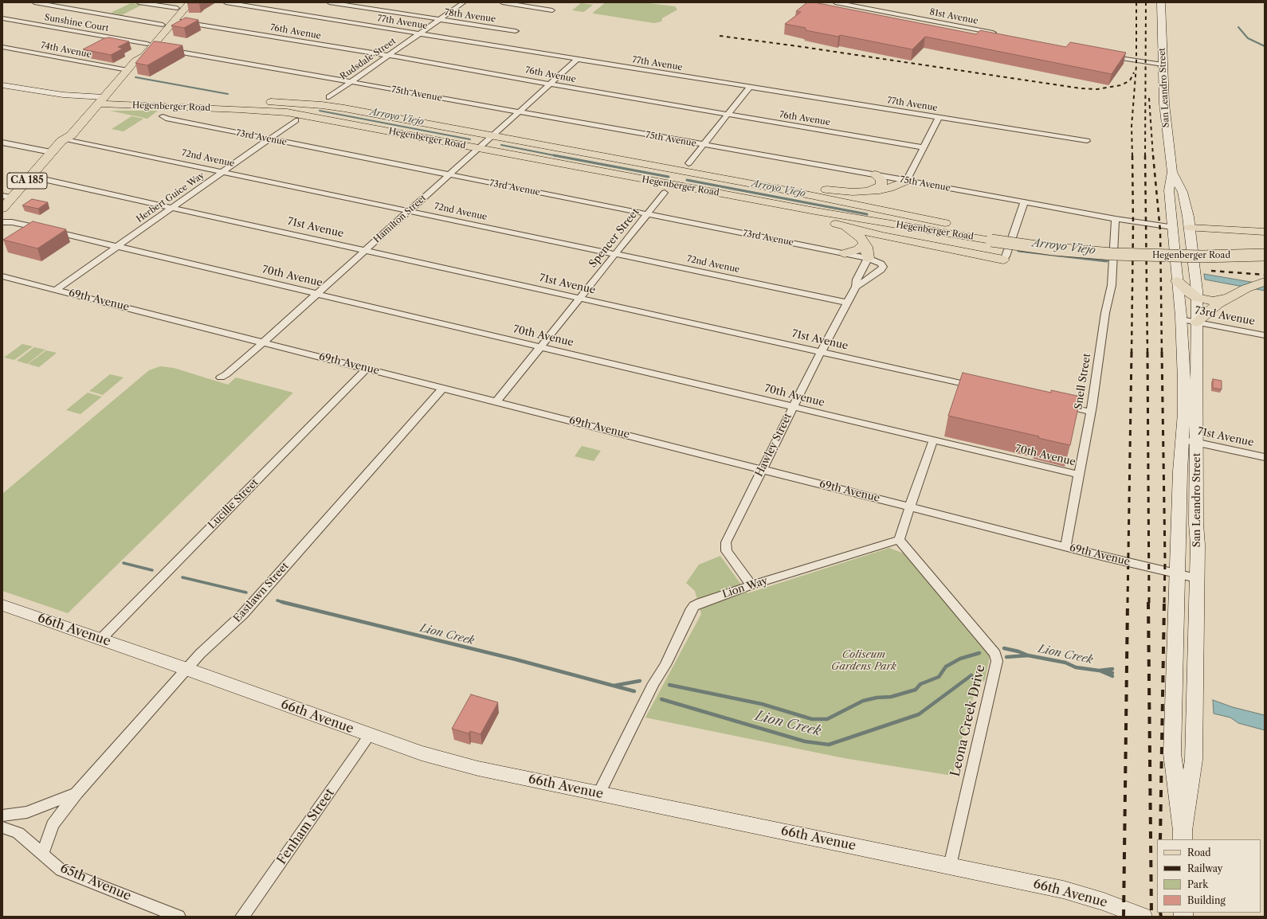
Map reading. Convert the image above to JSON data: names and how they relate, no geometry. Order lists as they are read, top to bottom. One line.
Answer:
{"streets":{"main road":["San Leandro Street","75th Avenue","Hegenberger Road","CA 185","66th Avenue"],"street":["78th Avenue","81st Avenue","77th Avenue","Sunshine Court","76th Avenue","74th Avenue","Rudsdale Street","73rd Avenue","72nd Avenue","Herbert Guice Way","Hamilton Street","71st Avenue","Spencer Street","70th Avenue","69th Avenue","Snell Street","Hawley Street","Lucille Street","Lion Way","Eastlawn Street","Leona Creek Drive","Fenham Street","65th Avenue"]},"crossings":[["78th Avenue","Rudsdale Street"],["77th Avenue","Rudsdale Street"],["77th Avenue","Hamilton Street"],["Sunshine Court","75th Avenue"],["Sunshine Court","CA 185"],["76th Avenue","Rudsdale Street"],["76th Avenue","CA 185"],["76th Avenue","Hamilton Street"],["74th Avenue","CA 185"],["Rudsdale Street","75th Avenue"],["San Leandro Street","75th Avenue"],["San Leandro Street","73rd Avenue"],["San Leandro Street","71st Avenue"],["San Leandro Street","69th Avenue"],["75th Avenue","CA 185"],["75th Avenue","Hamilton Street"],["75th Avenue","Snell Street"],["Hegenberger Road","CA 185"],["Hegenberger Road","Hamilton Street"],["Hegenberger Road","Spencer Street"],["73rd Avenue","Herbert Guice Way"],["73rd Avenue","Hamilton Street"],["73rd Avenue","Spencer Street"],["73rd Avenue","Hawley Street"],["72nd Avenue","CA 185"],["72nd Avenue","Herbert Guice Way"],["72nd Avenue","Hamilton Street"],["72nd Avenue","Spencer Street"],["72nd Avenue","Hawley Street"],["CA 185","71st Avenue"],["Herbert Guice Way","71st Avenue"],["Herbert Guice Way","70th Avenue"],["Herbert Guice Way","69th Avenue"],["Hamilton Street","71st Avenue"],["Hamilton Street","70th Avenue"],["Hamilton Street","69th Avenue"],["71st Avenue","Spencer Street"],["71st Avenue","Hawley Street"],["Spencer Street","70th Avenue"],["Spencer Street","69th Avenue"],["70th Avenue","Snell Street"],["70th Avenue","Hawley Street"],["69th Avenue","Snell Street"],["69th Avenue","Hawley Street"],["69th Avenue","Lucille Street"],["69th Avenue","Eastlawn Street"],["Hawley Street","Lion Way"],["Lucille Street","66th Avenue"],["Lion Way","66th Avenue"],["Lion Way","Leona Creek Drive"],["Eastlawn Street","66th Avenue"],["Eastlawn Street","65th Avenue"],["66th Avenue","Leona Creek Drive"],["66th Avenue","Fenham Street"]],"water":["Arroyo Viejo","Lion Creek"],"parks":["Coliseum Gardens Park"],"legend":["Road","Railway","Park","Building"]}
